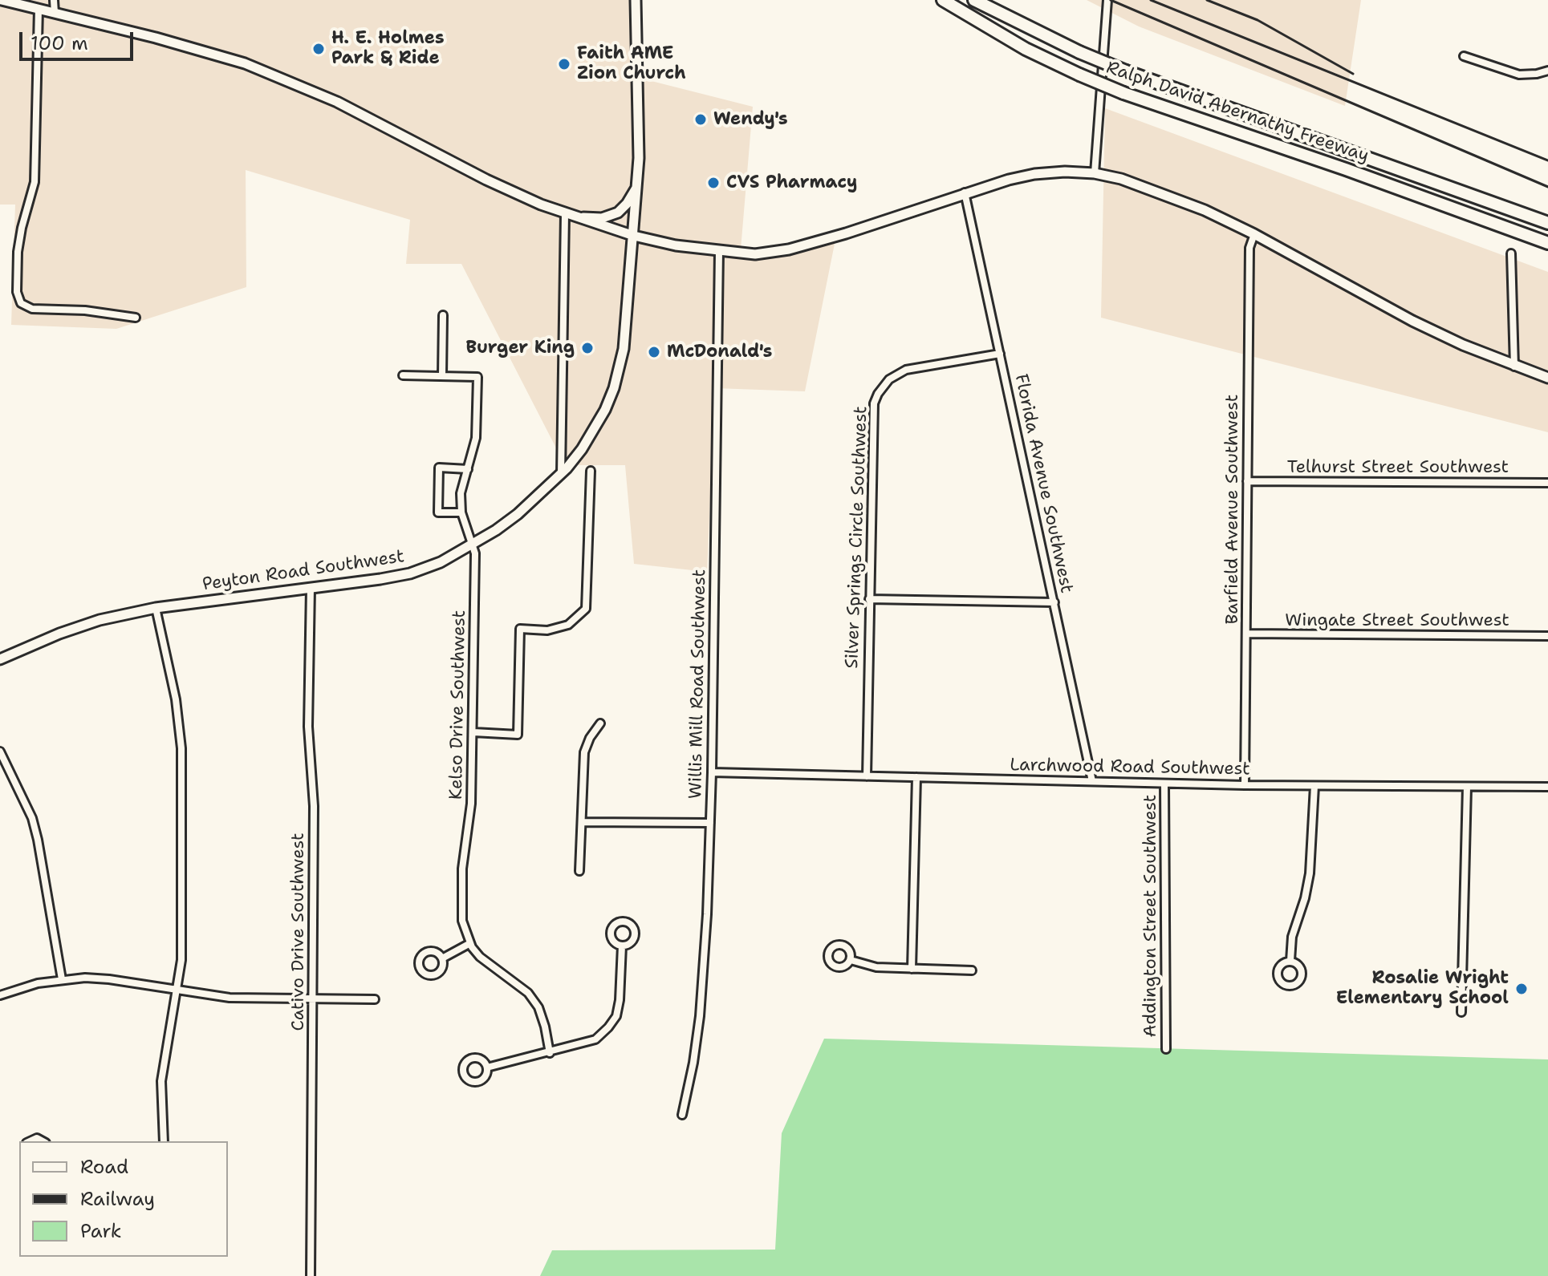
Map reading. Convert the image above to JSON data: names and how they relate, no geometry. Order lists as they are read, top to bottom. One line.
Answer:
{"streets":{"highway":["Ralph David Abernathy Freeway"],"main road":["Peyton Road Southwest"],"street":["Telhurst Street Southwest","Florida Avenue Southwest","Barfield Avenue Southwest","Silver Springs Circle Southwest","Wingate Street Southwest","Willis Mill Road Southwest","Kelso Drive Southwest","Larchwood Road Southwest","Addington Street Southwest","Cativo Drive Southwest"]},"crossings":[["Telhurst Street Southwest","Barfield Avenue Southwest"],["Florida Avenue Southwest","Silver Springs Circle Southwest"],["Florida Avenue Southwest","Larchwood Road Southwest"],["Barfield Avenue Southwest","Wingate Street Southwest"],["Barfield Avenue Southwest","Larchwood Road Southwest"],["Silver Springs Circle Southwest","Larchwood Road Southwest"],["Peyton Road Southwest","Kelso Drive Southwest"],["Peyton Road Southwest","Cativo Drive Southwest"],["Willis Mill Road Southwest","Larchwood Road Southwest"],["Larchwood Road Southwest","Addington Street Southwest"]],"places":["H. E. Holmes Park & Ride","Faith AME Zion Church","Wendy's","CVS Pharmacy","Burger King","McDonald's","Rosalie Wright Elementary School"],"legend":["Road","Railway","Park"],"scale_bar":"100 m"}
